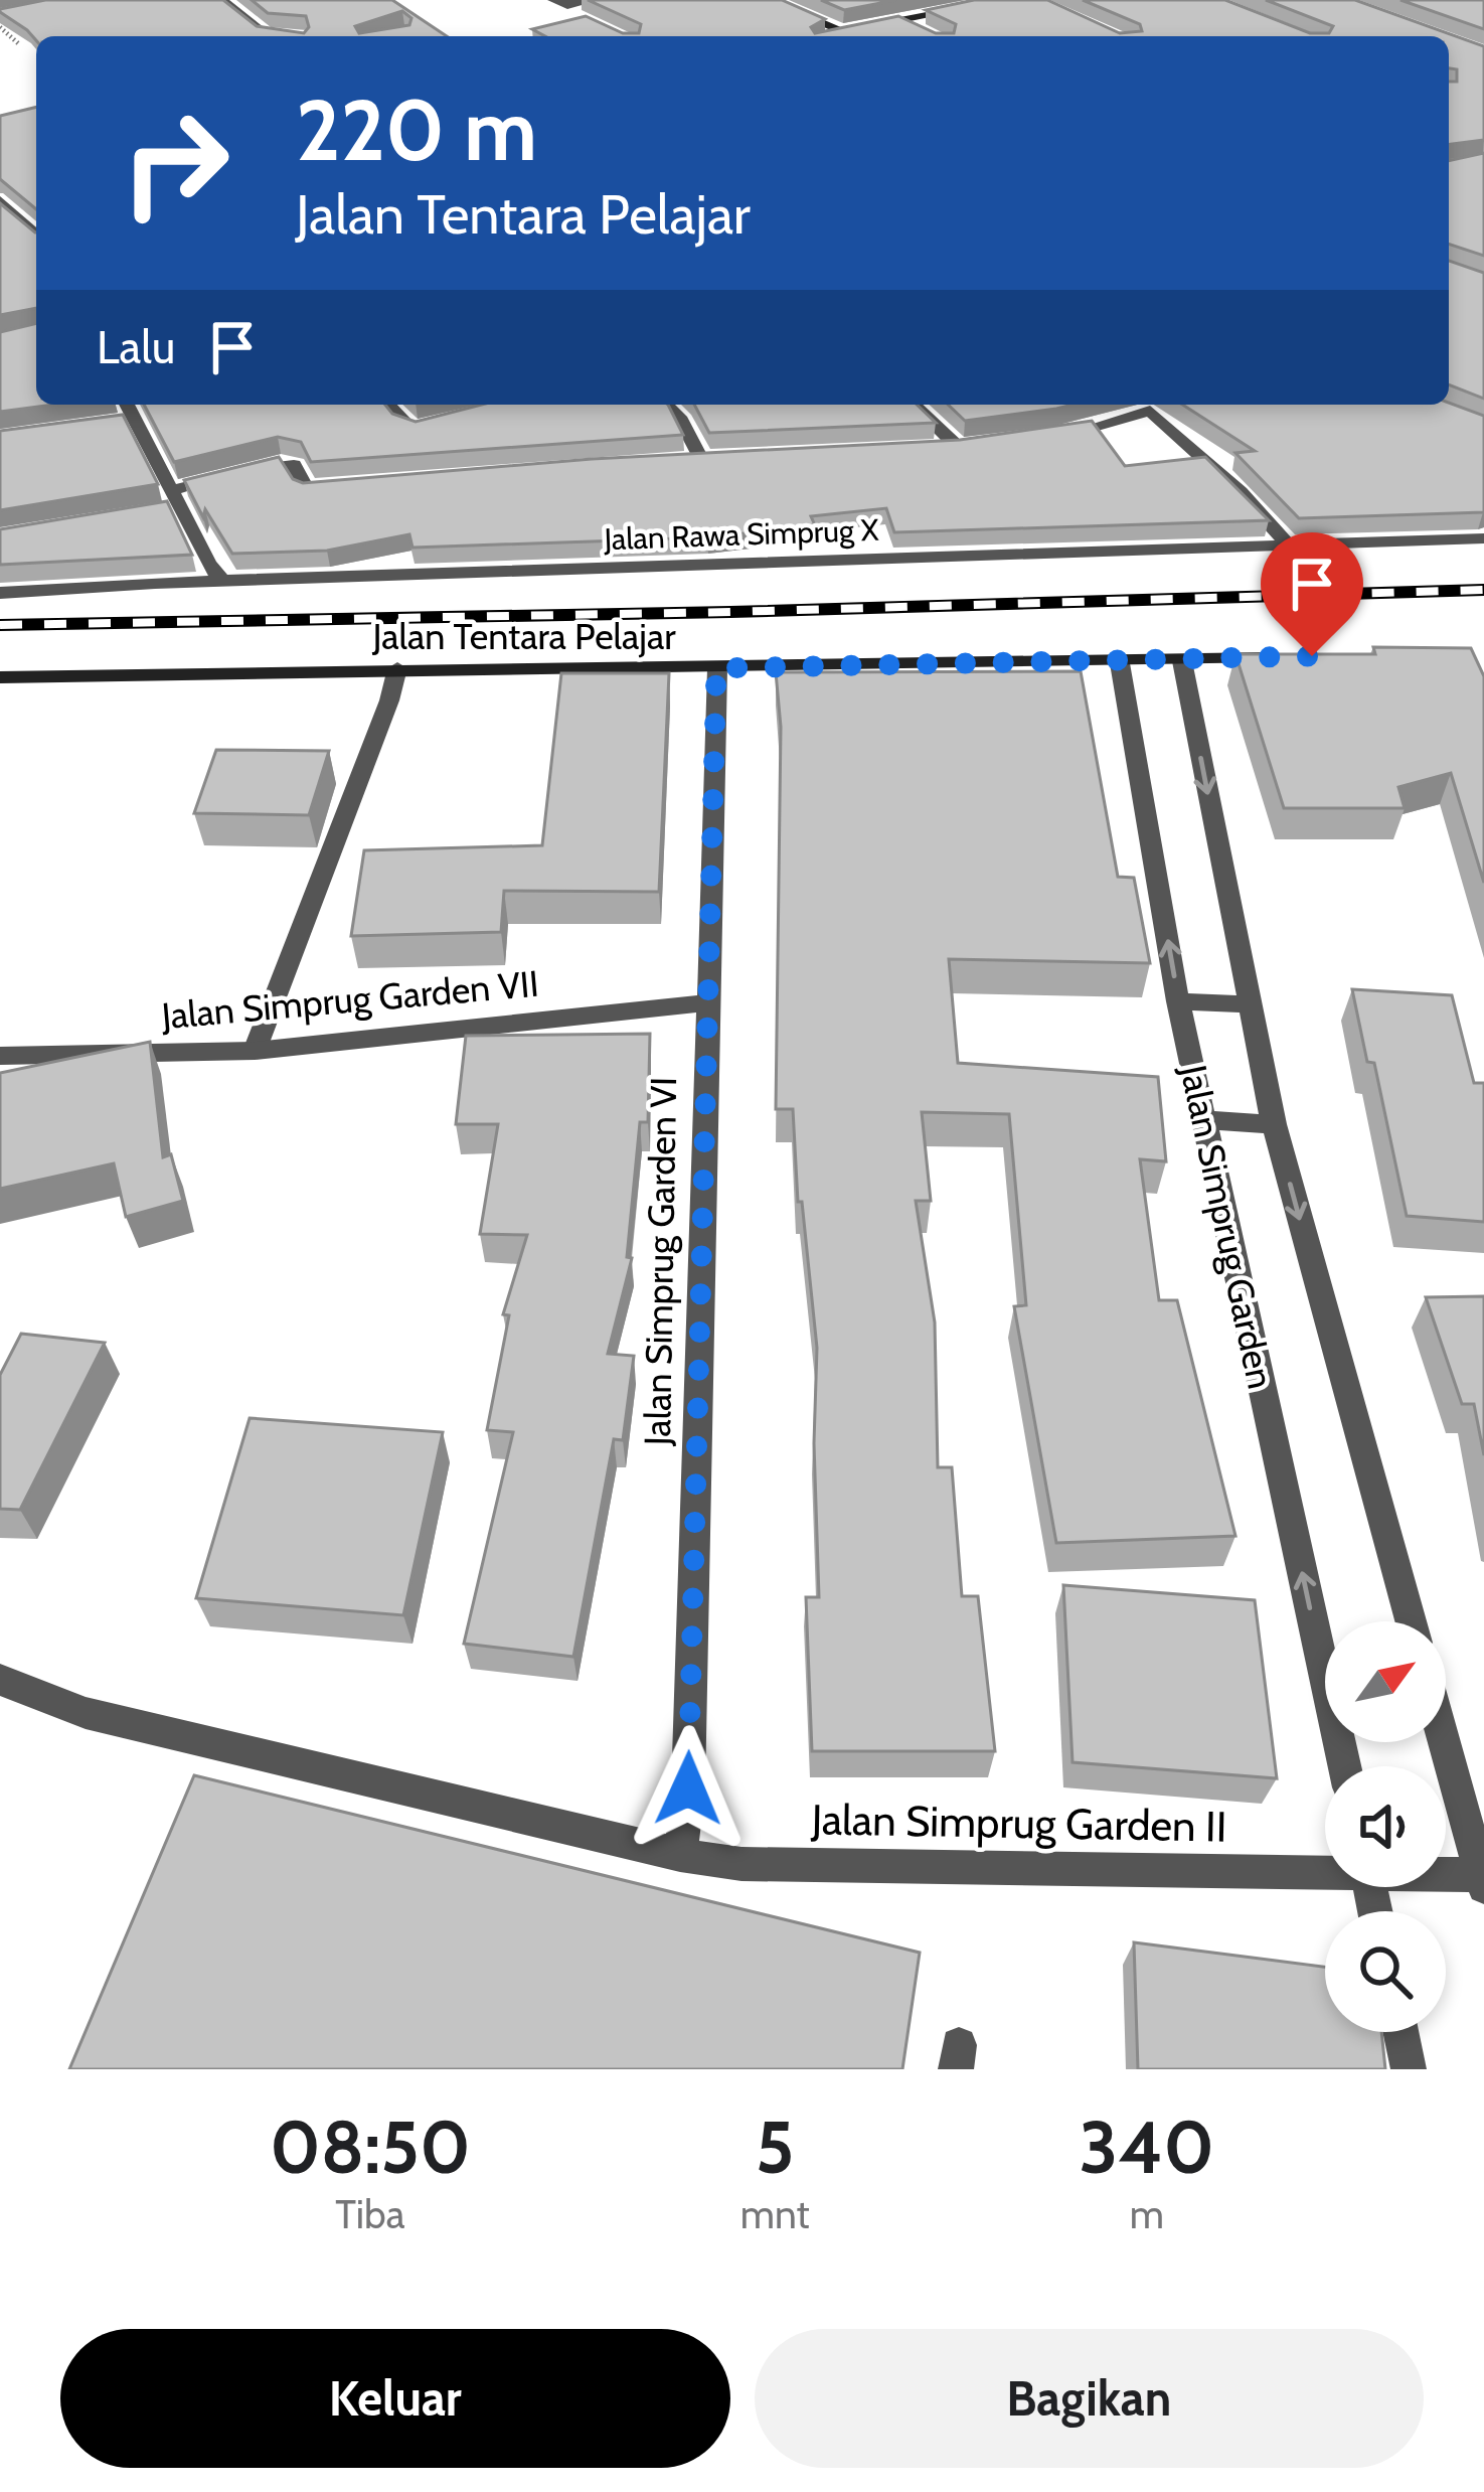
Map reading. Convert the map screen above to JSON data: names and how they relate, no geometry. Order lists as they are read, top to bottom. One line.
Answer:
{"streets":{"street":["Jalan Rawa Simprug X","Jalan Tentara Pelajar","Jalan Simprug Garden VII","Jalan Simprug Garden","Jalan Simprug Garden VI","Jalan Simprug Garden II"]},"crossings":[["Jalan Tentara Pelajar","Jalan Simprug Garden"],["Jalan Tentara Pelajar","Jalan Simprug Garden VI"],["Jalan Simprug Garden VII","Jalan Simprug Garden VI"],["Jalan Simprug Garden VI","Jalan Simprug Garden II"]],"north":"top right","page":{"turn":["220 m","Jalan Tentara Pelajar"],"then":"Lalu","eta":["08:50","Tiba","5","mnt","340","m"],"buttons":["Keluar","Bagikan"]}}
